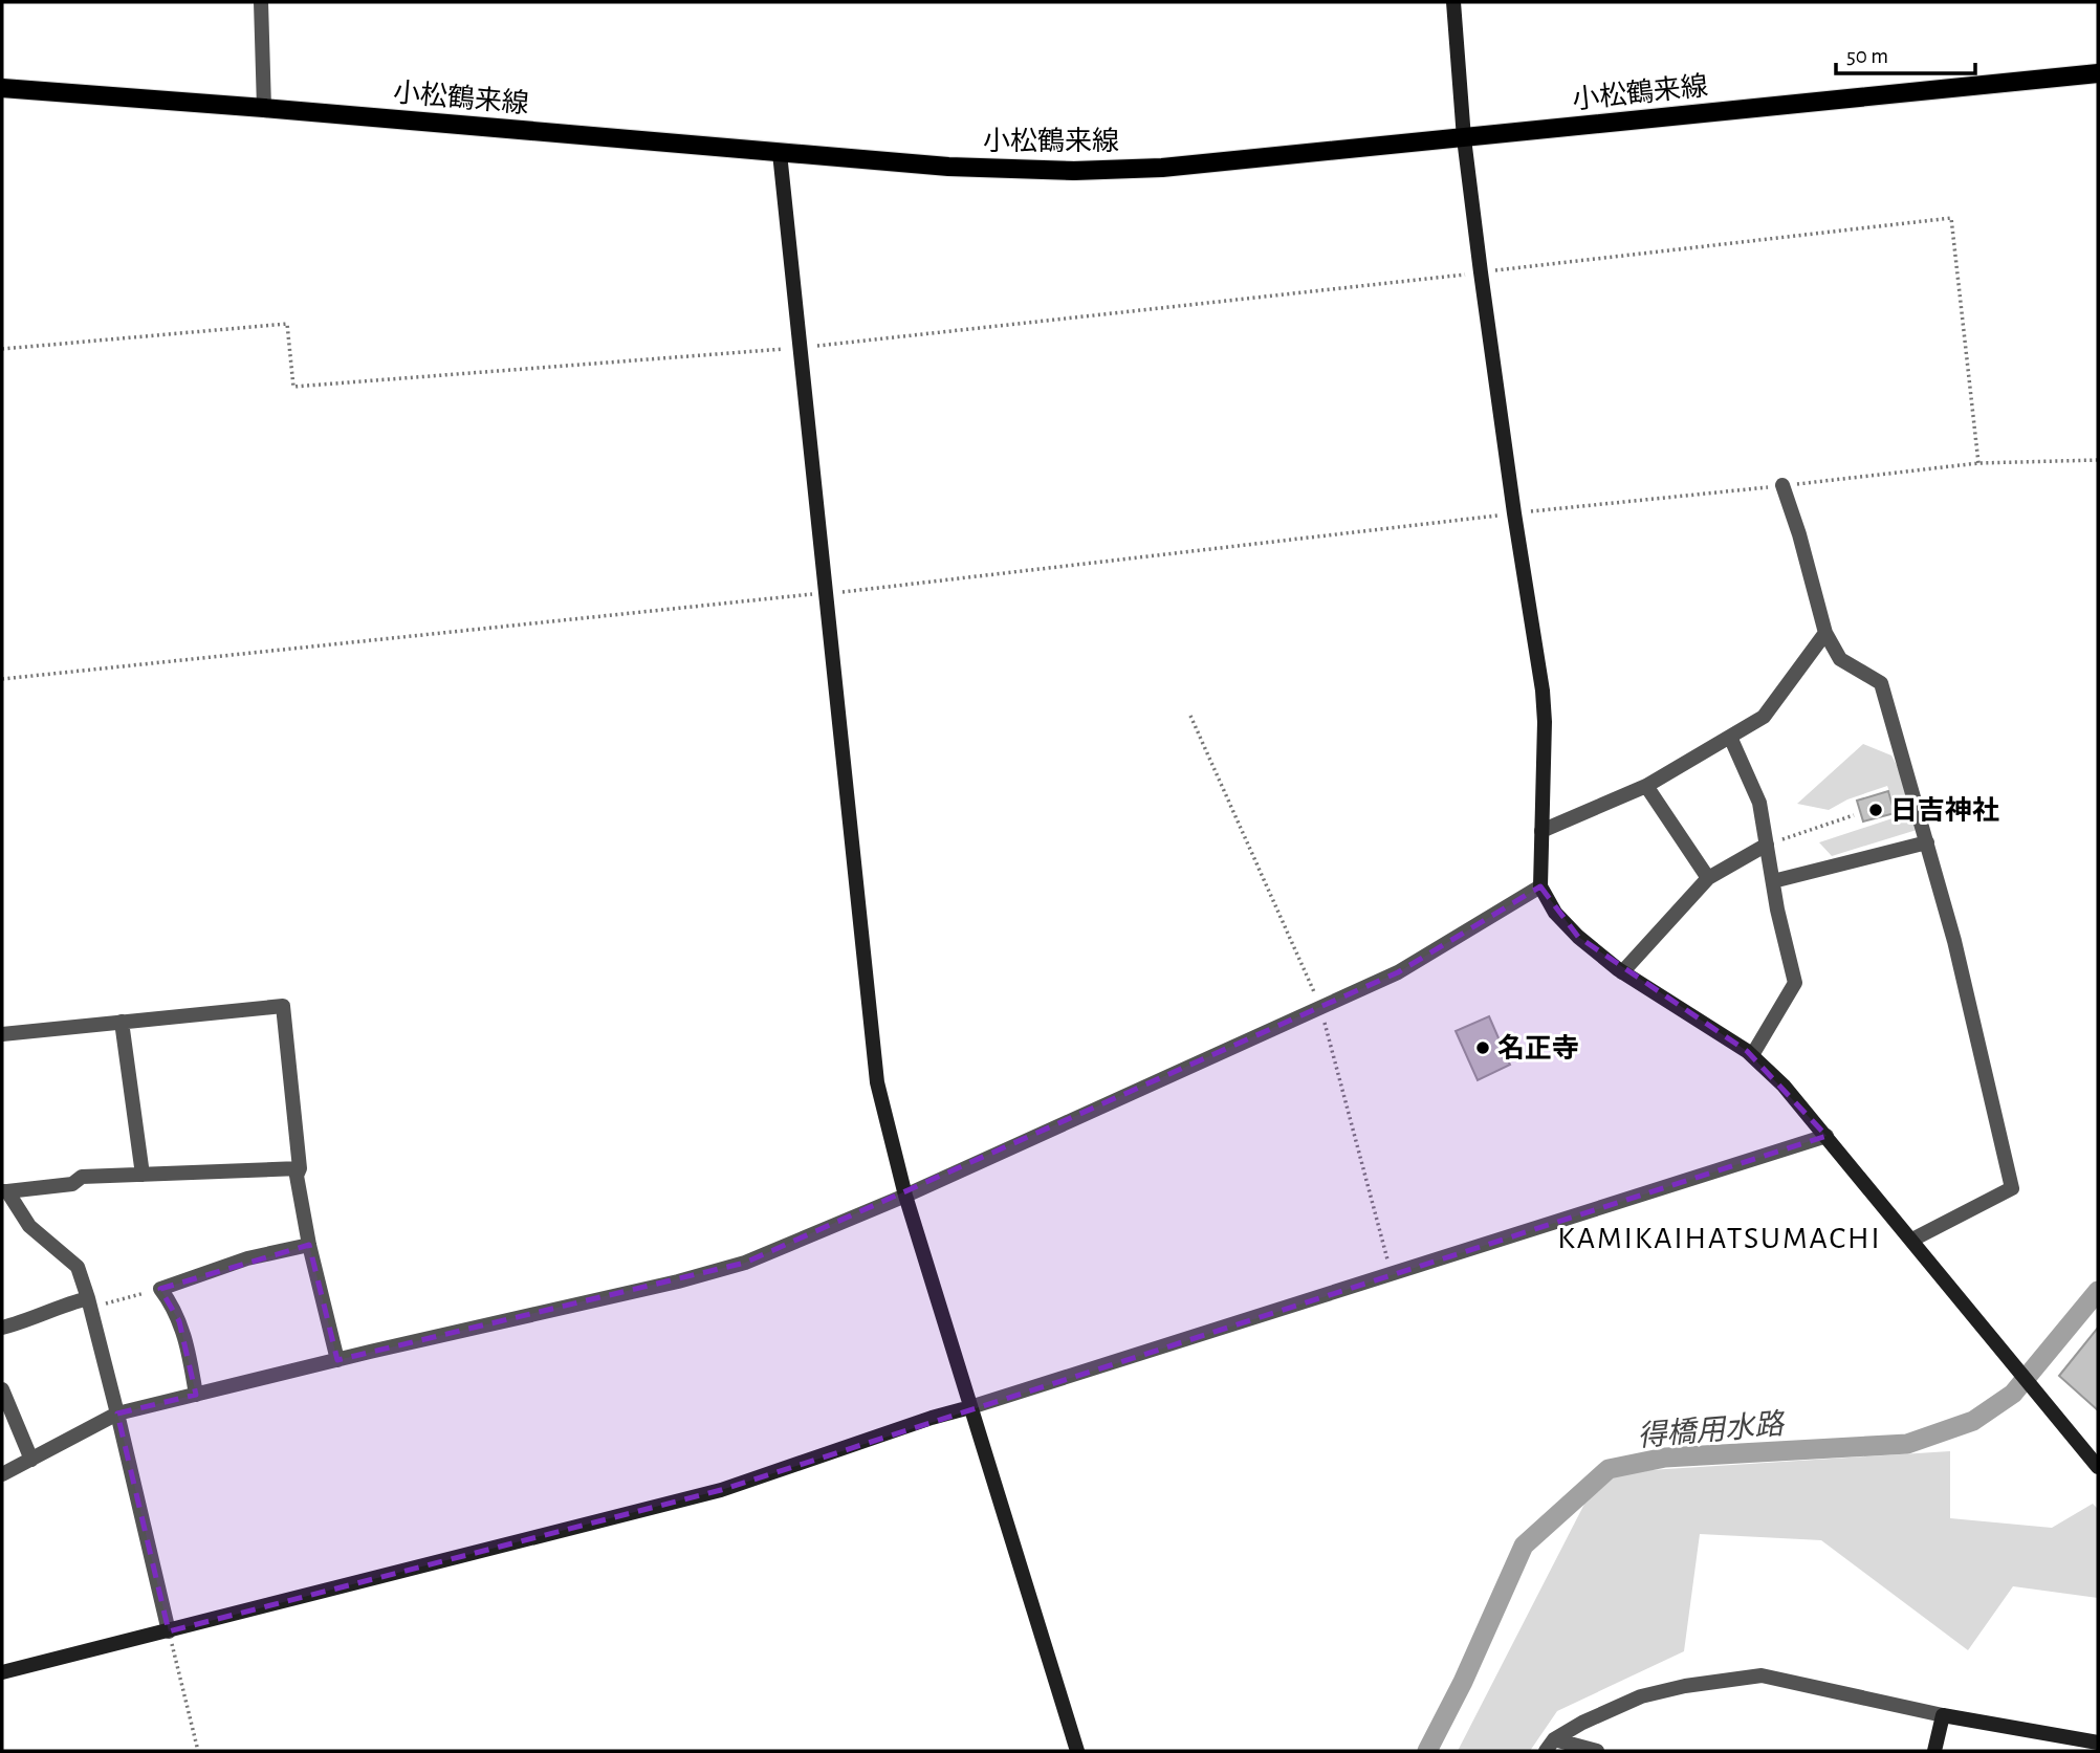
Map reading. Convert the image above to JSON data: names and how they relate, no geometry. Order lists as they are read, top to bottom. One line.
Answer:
{"streets":{"main road":["小松鶴来線"]},"districts":["KAMIKAIHATSUMACHI"],"water":["得橋用水路"],"places":["日吉神社","名正寺"],"scale_bar":"50 m"}
